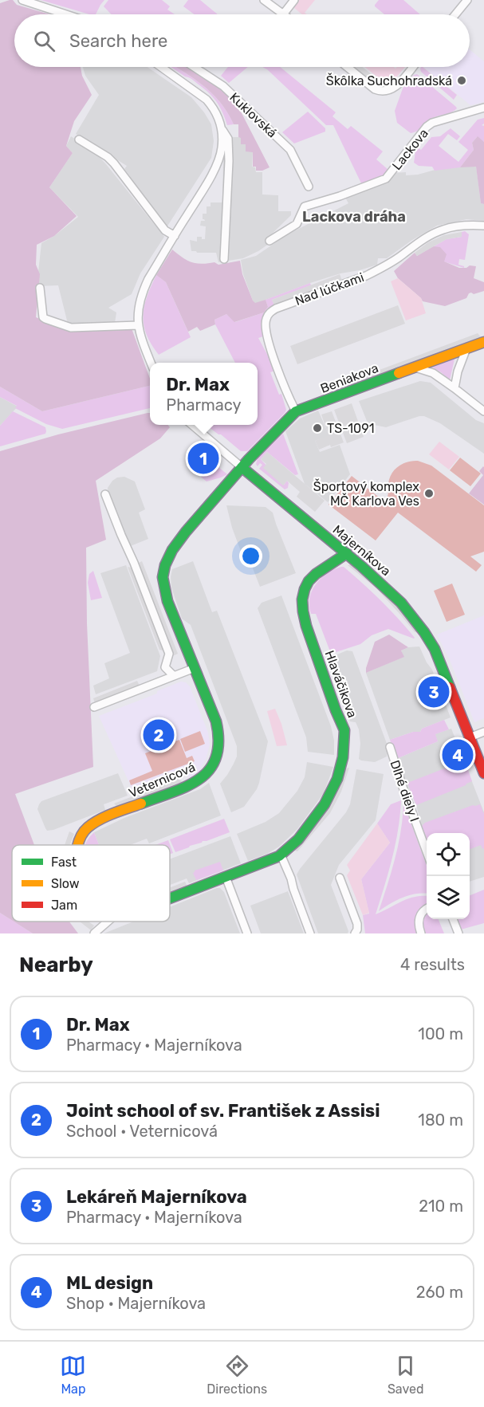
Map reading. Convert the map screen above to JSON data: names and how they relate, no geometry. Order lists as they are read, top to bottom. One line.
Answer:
{"streets":{"street":["Kuklovská","Lackova","Nad lúčkami","Beniakova","Majerníkova","Hlaváčikova","Veternicová","Dlhé diely I"]},"crossings":[["Nad lúčkami","Beniakova"],["Beniakova","Majerníkova"],["Beniakova","Veternicová"],["Majerníkova","Hlaváčikova"],["Majerníkova","Veternicová"]],"districts":["Lackova dráha"],"places":["Škôlka Suchohradská","TS-1091","Športový komplex MČ Karlova Ves"],"legend":["Fast","Slow","Jam"],"page":{"search":"Search here","popup":["Dr. Max","Pharmacy"],"pins":["1","3","2","4"],"heading":["Nearby","4 results"],"list":[{"mark":"1","name":"Dr. Max","note":"Pharmacy · Majerníkova","value":"100 m"},{"mark":"2","name":"Joint school of sv. František z Assisi","note":"School · Veternicová","value":"180 m"},{"mark":"3","name":"Lekáreň Majerníkova","note":"Pharmacy · Majerníkova","value":"210 m"},{"mark":"4","name":"ML design","note":"Shop · Majerníkova","value":"260 m"}],"nav":["Map","Directions","Saved"]}}
